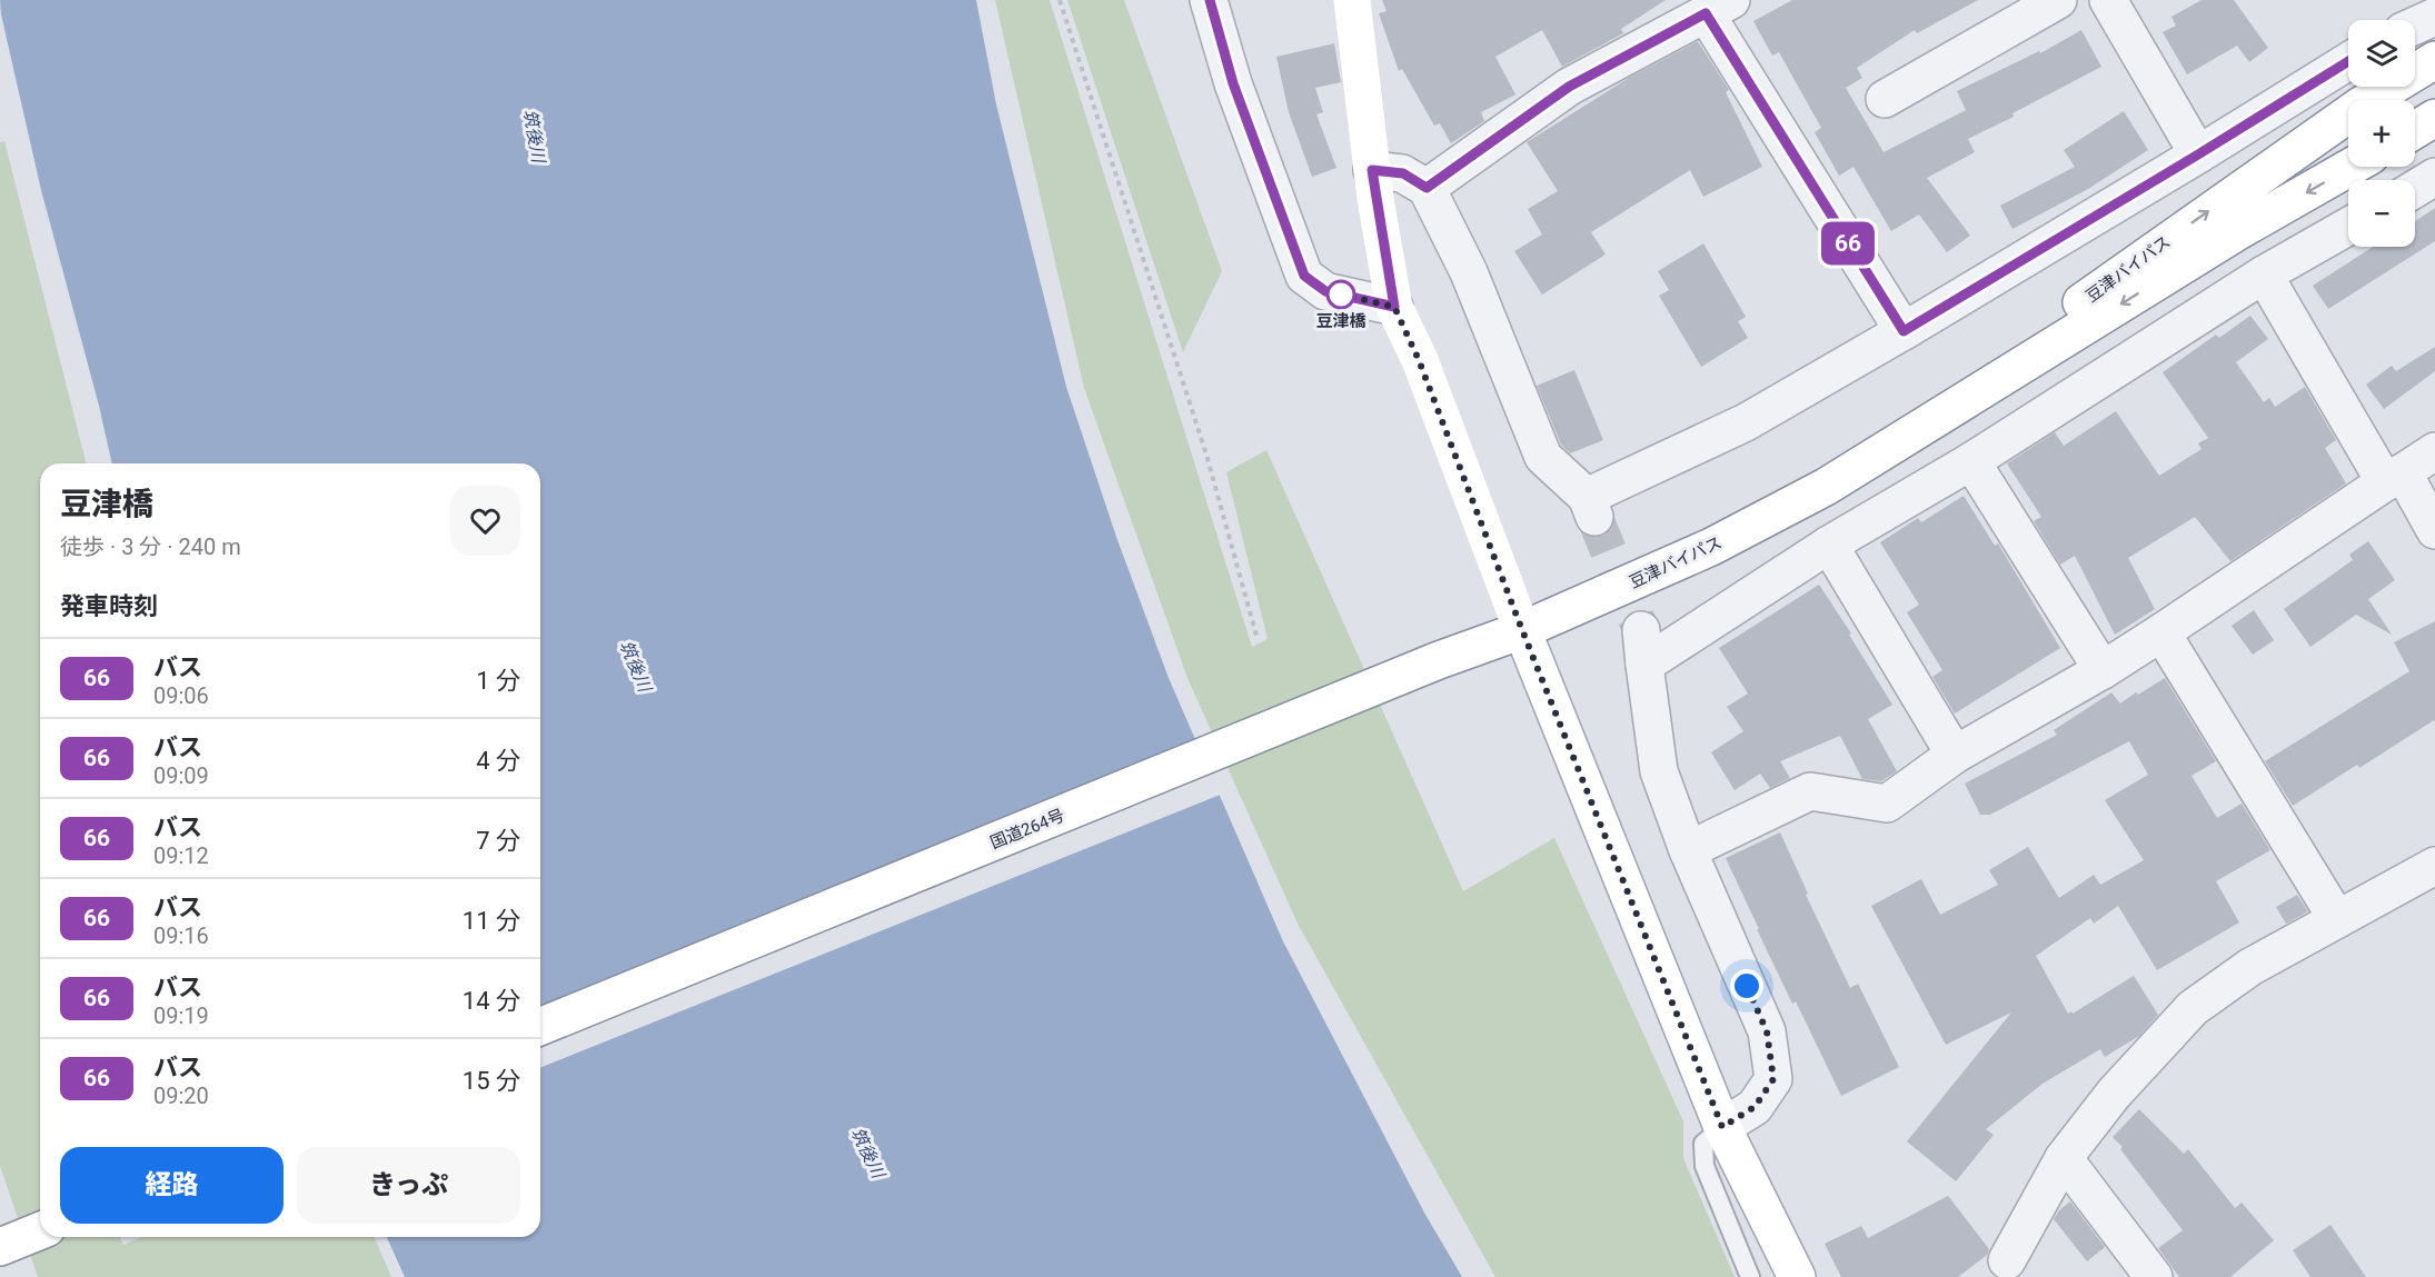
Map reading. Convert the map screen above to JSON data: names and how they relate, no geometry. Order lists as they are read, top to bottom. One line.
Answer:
{"streets":{"main road":["豆津バイパス","国道264号"]},"crossings":[["豆津バイパス","国道264号"]],"water":["筑後川"],"places":["豆津橋"],"lines":["bus line 66"],"page":{"on_map":"66","map_buttons":["+","−"],"heading":[["豆津橋","徒歩 · 3 分 · 240 m"],"発車時刻"],"list":[{"mark":"66","name":"バス","note":"09:06","value":"1 分"},{"mark":"66","name":"バス","note":"09:09","value":"4 分"},{"mark":"66","name":"バス","note":"09:12","value":"7 分"},{"mark":"66","name":"バス","note":"09:16","value":"11 分"},{"mark":"66","name":"バス","note":"09:19","value":"14 分"},{"mark":"66","name":"バス","note":"09:20","value":"15 分"}],"buttons":["経路","きっぷ"]}}
